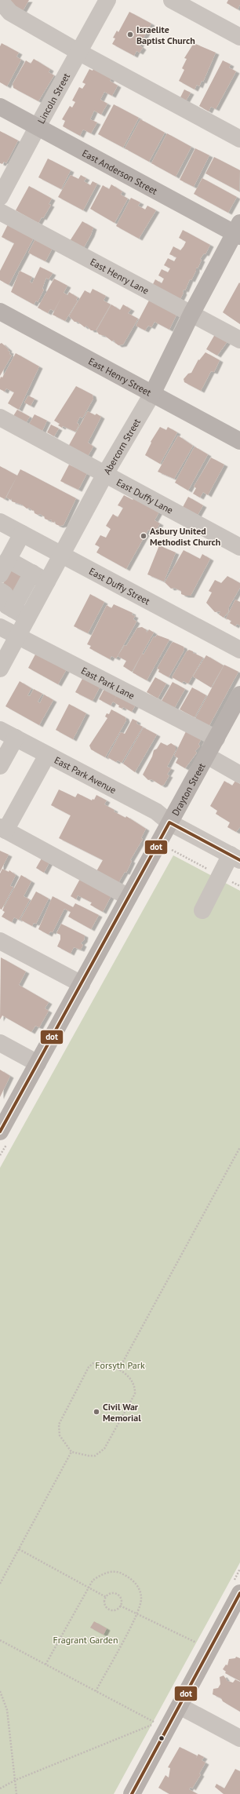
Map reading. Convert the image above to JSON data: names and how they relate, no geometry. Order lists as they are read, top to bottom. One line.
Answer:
{"streets":{"main road":["East Anderson Street","East Henry Street","Abercorn Street","Drayton Street"],"street":["Lincoln Street","East Henry Lane","East Duffy Lane","East Duffy Street","East Park Lane","East Park Avenue"]},"crossings":[["Lincoln Street","East Anderson Street"],["East Anderson Street","Abercorn Street"],["East Henry Lane","Abercorn Street"],["East Henry Street","Abercorn Street"],["Abercorn Street","East Duffy Lane"],["Abercorn Street","East Duffy Street"],["Abercorn Street","East Park Lane"],["East Park Lane","Drayton Street"],["East Park Avenue","Drayton Street"]],"parks":["Forsyth Park","Fragrant Garden"],"places":["Israelite Baptist Church","Asbury United Methodist Church","Civil War Memorial"],"lines":["transit line dot"]}
